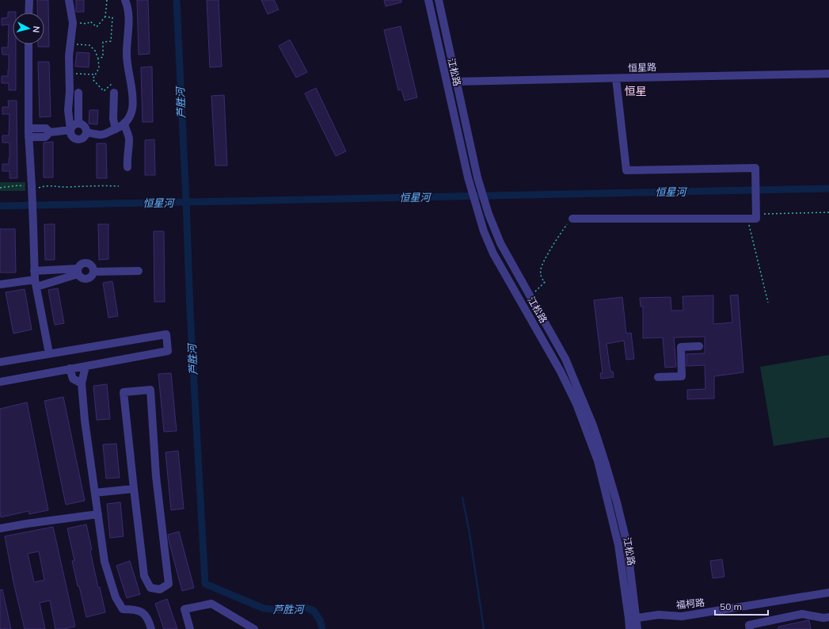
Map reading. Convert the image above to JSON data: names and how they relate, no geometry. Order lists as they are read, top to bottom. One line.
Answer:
{"streets":{"street":["恒星路","江松路","福柯路"]},"crossings":[["恒星路","江松路"],["江松路","福柯路"]],"districts":["恒星"],"water":["芦胜河","恒星河"],"scale_bar":"50 m","north":"right"}
